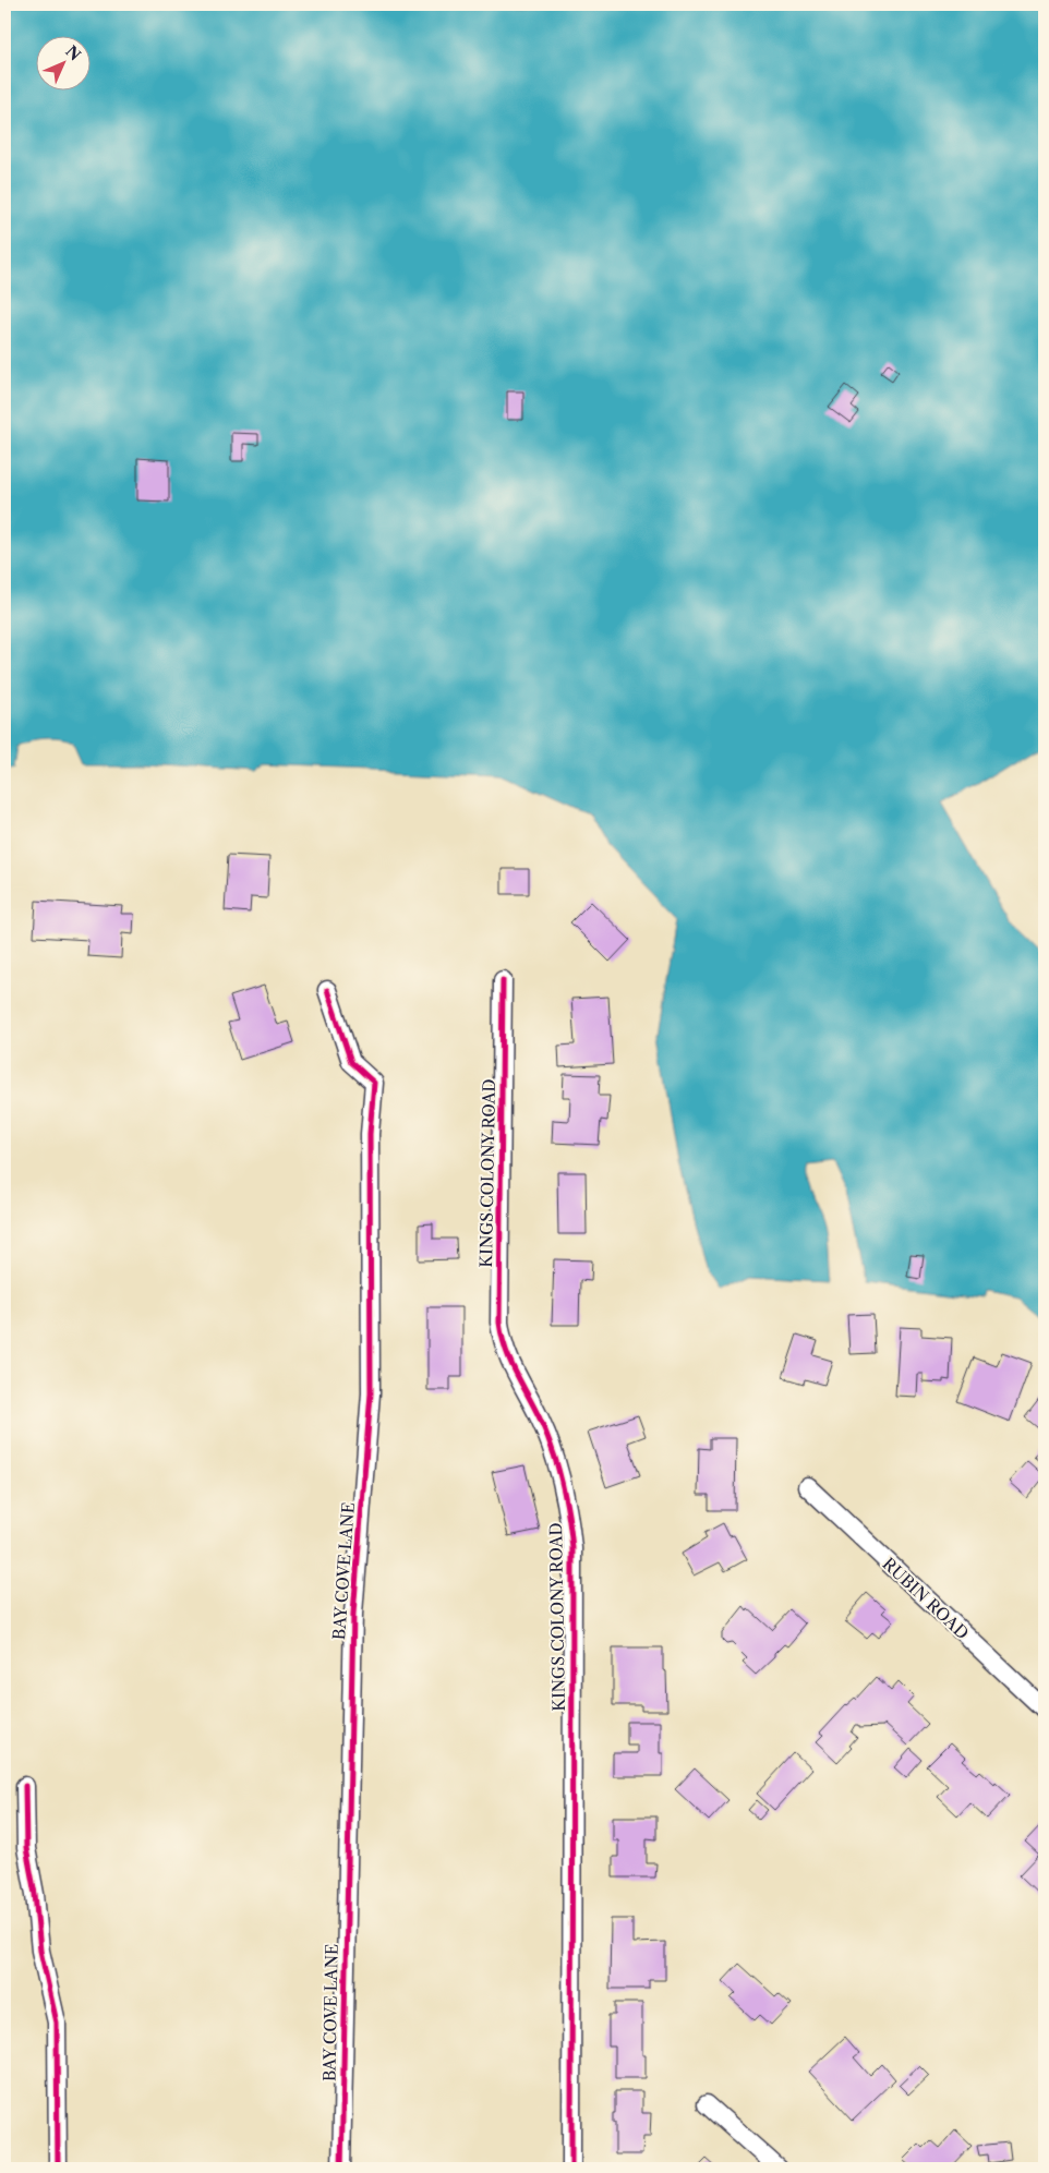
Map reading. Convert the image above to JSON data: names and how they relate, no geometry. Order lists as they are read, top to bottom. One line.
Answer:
{"streets":{"street":["KINGS COLONY ROAD","BAY COVE LANE","RUBIN ROAD"]},"north":"top right"}
